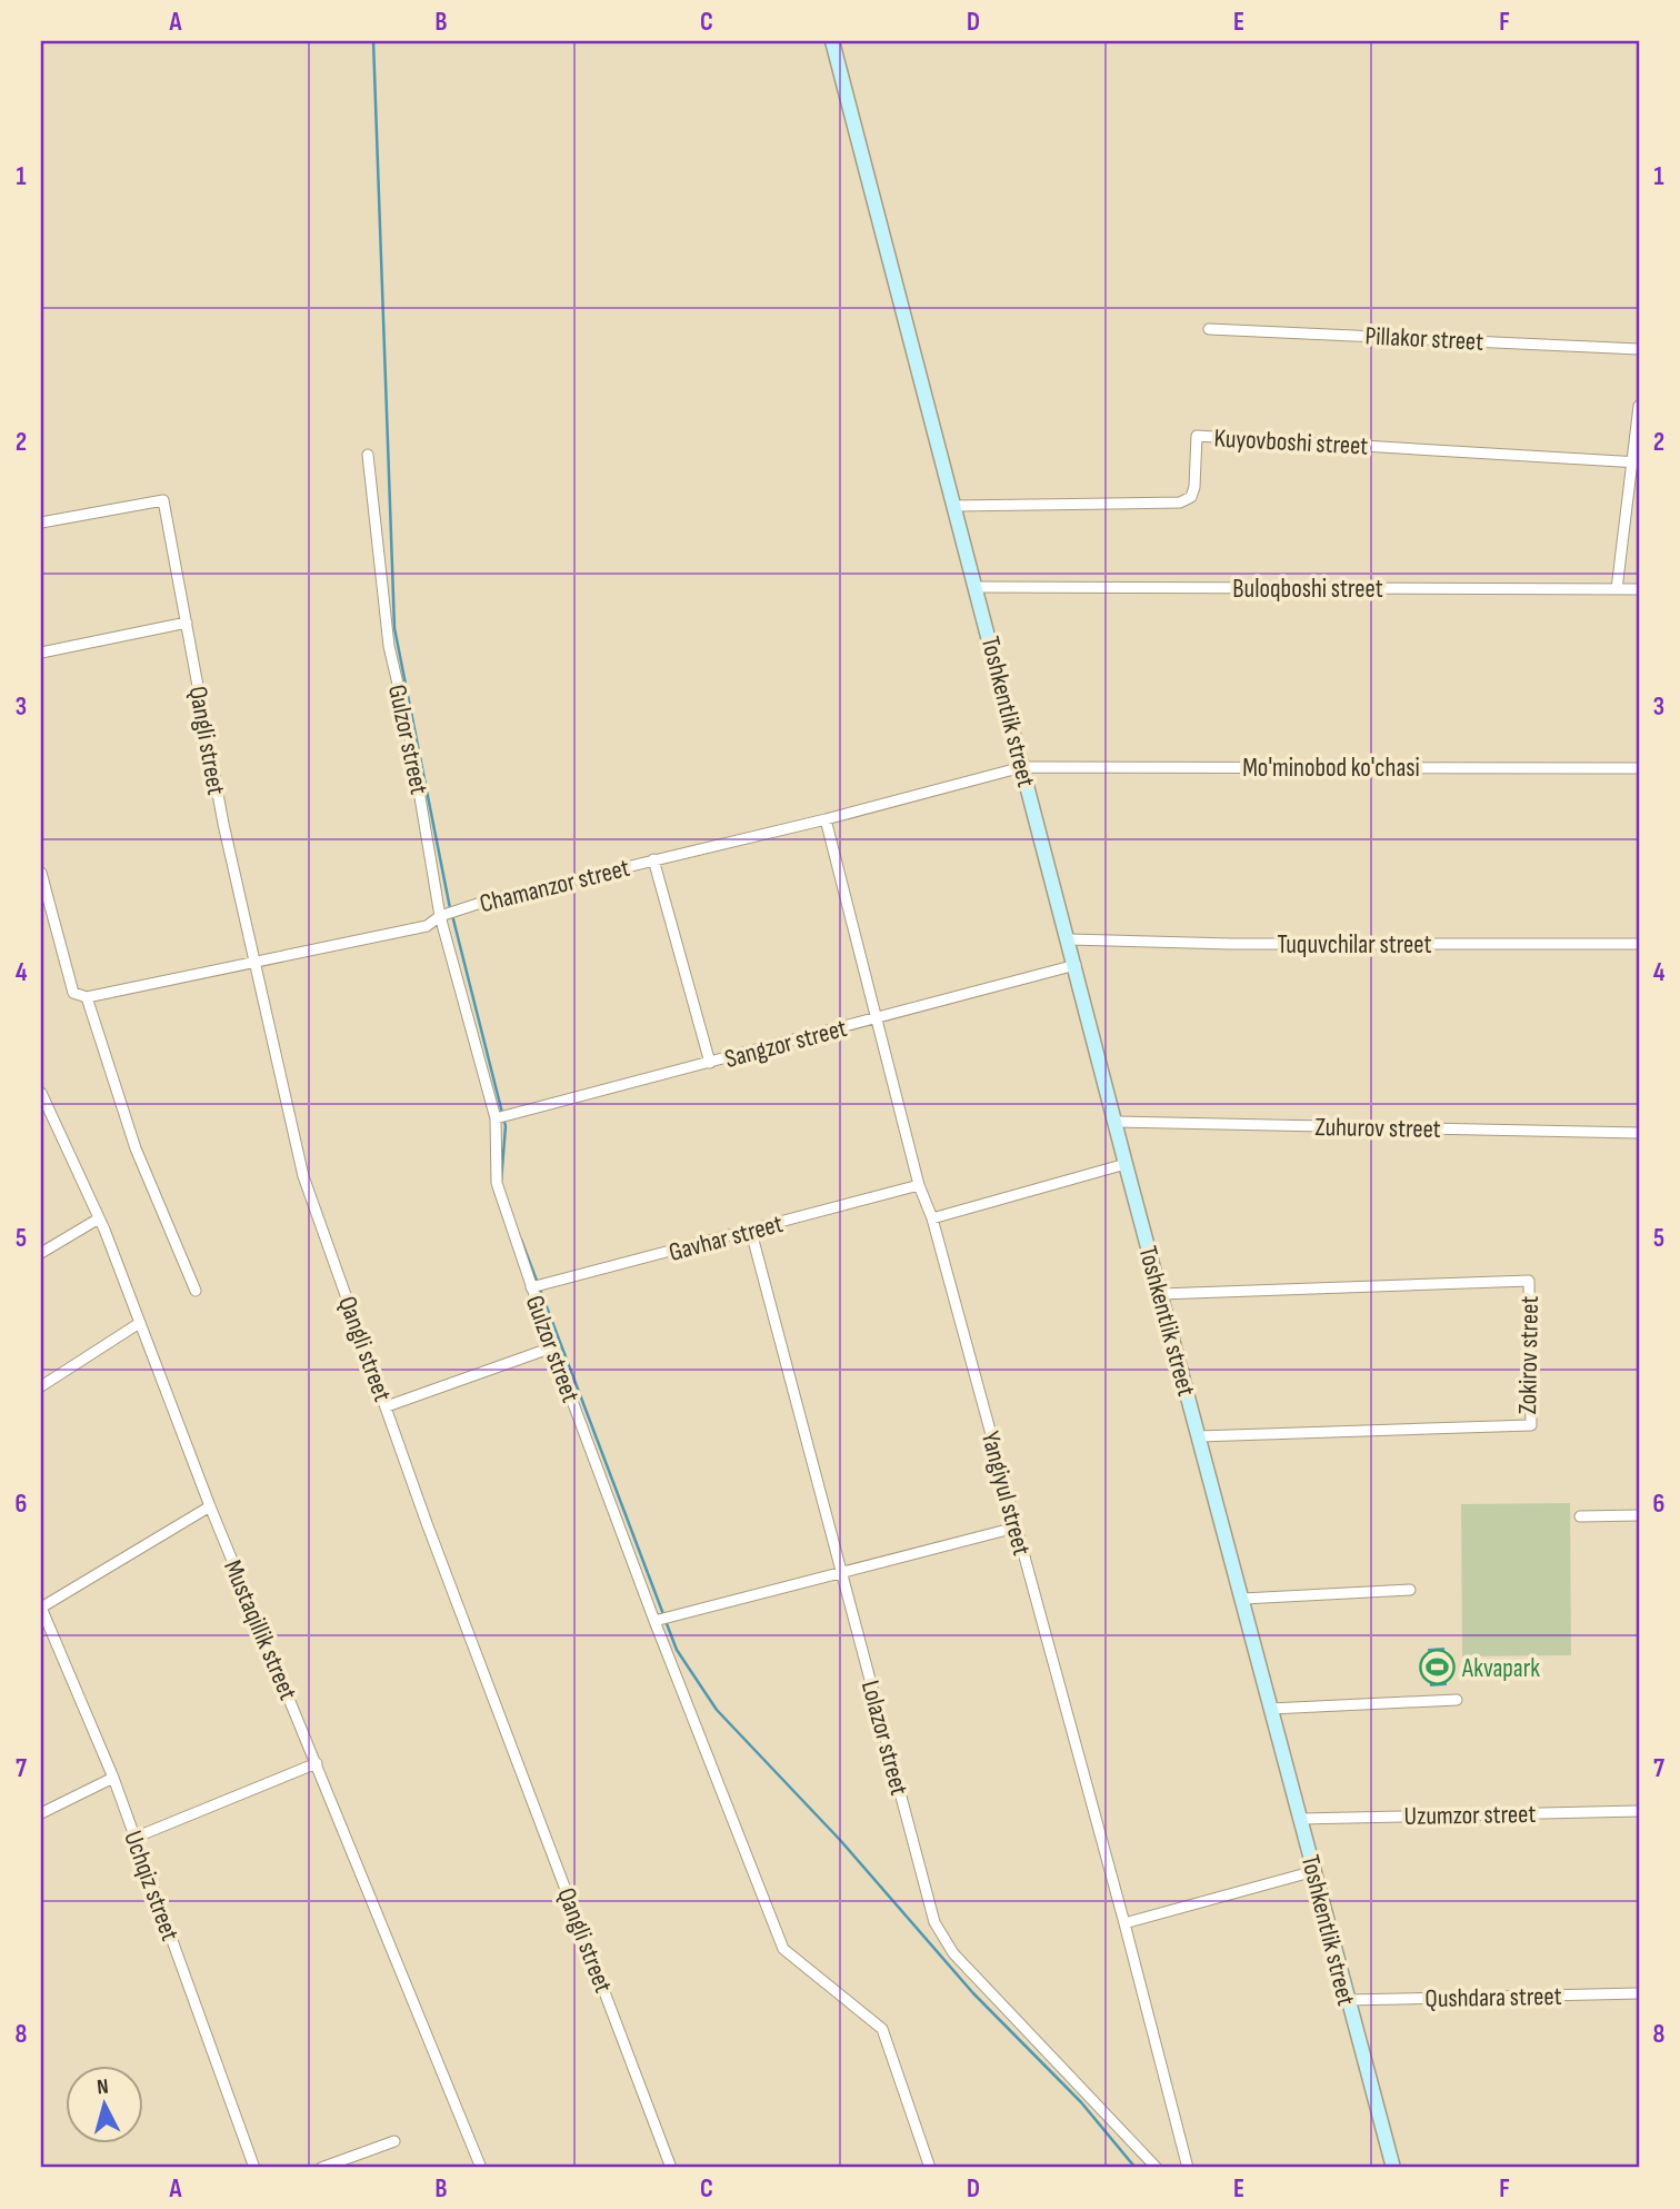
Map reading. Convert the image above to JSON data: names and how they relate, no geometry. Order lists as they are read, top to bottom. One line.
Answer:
{"streets":{"main road":["Toshkentlik street"],"street":["Pillakor street","Kuyovboshi street","Buloqboshi street","Gulzor street","Qangli street","Mo'minobod ko'chasi","Chamanzor street","Tuquvchilar street","Sangzor street","Zuhurov street","Gavhar street","Zokirov street","Yangiyul street","Mustaqillik street","Lolazor street","Uzumzor street","Uchqiz street","Qushdara street"]},"crossings":[["Kuyovboshi street","Toshkentlik street"],["Buloqboshi street","Toshkentlik street"],["Toshkentlik street","Mo'minobod ko'chasi"],["Toshkentlik street","Chamanzor street"],["Toshkentlik street","Tuquvchilar street"],["Toshkentlik street","Sangzor street"],["Toshkentlik street","Zuhurov street"],["Toshkentlik street","Zokirov street"],["Toshkentlik street","Uzumzor street"],["Toshkentlik street","Qushdara street"],["Gulzor street","Chamanzor street"],["Gulzor street","Sangzor street"],["Gulzor street","Gavhar street"],["Qangli street","Chamanzor street"],["Mo'minobod ko'chasi","Chamanzor street"],["Chamanzor street","Yangiyul street"],["Sangzor street","Yangiyul street"],["Gavhar street","Yangiyul street"],["Gavhar street","Lolazor street"]],"places":{"sports":["Akvapark"]},"north":"top","grid":{"columns":["A","B","C","D","E","F"],"rows":["1","2","3","4","5","6","7","8"]}}
